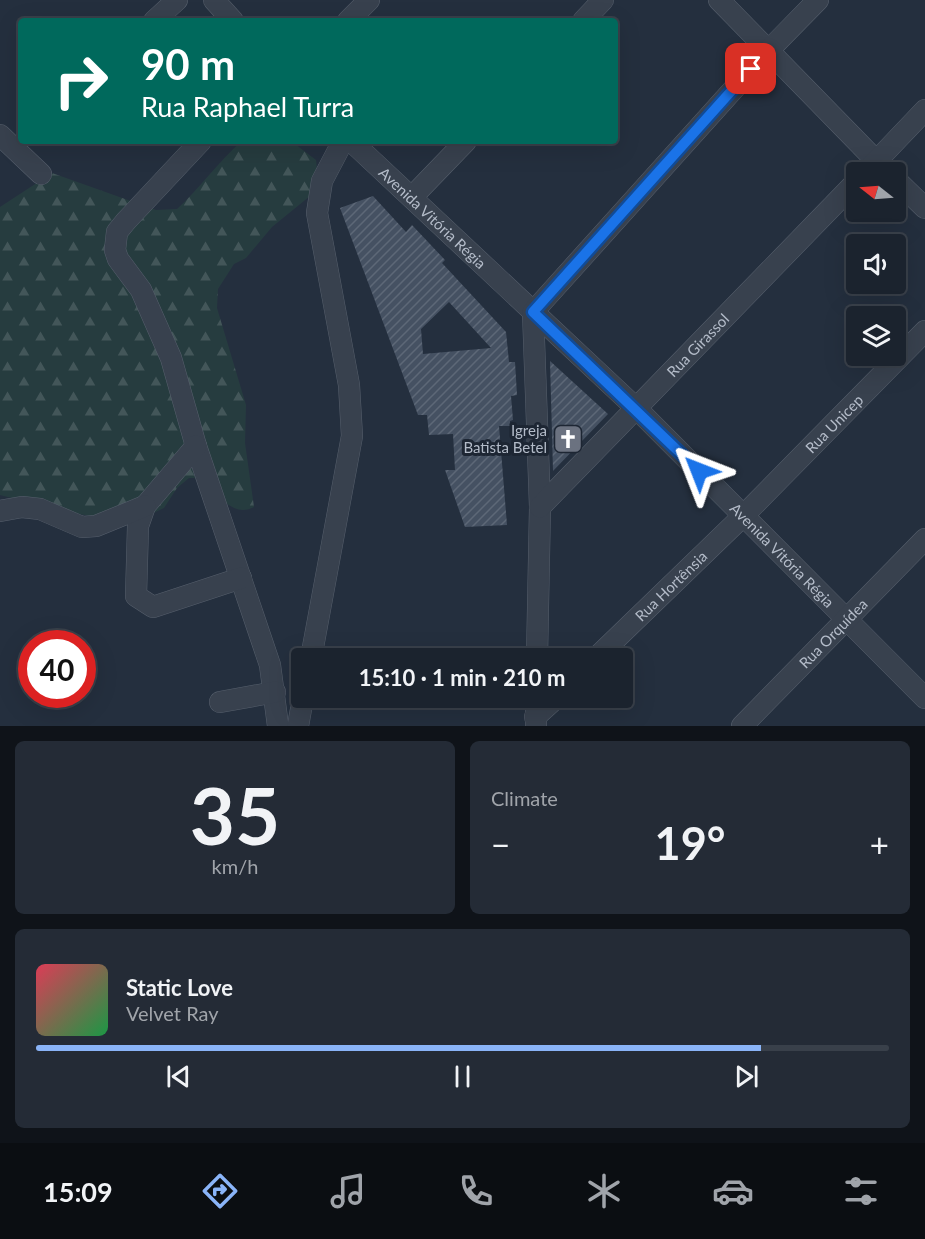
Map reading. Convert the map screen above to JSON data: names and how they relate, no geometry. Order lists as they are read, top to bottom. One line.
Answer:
{"streets":{"street":["Avenida Vitória Régia","Rua Girassol","Rua Unicep","Rua Hortênsia","Rua Orquídea"]},"crossings":[["Avenida Vitória Régia","Rua Girassol"],["Avenida Vitória Régia","Rua Unicep"],["Avenida Vitória Régia","Rua Hortênsia"],["Avenida Vitória Régia","Rua Orquídea"],["Rua Unicep","Rua Hortênsia"]],"places":{"church":["Igreja Batista Betel"]},"north":"left","page":{"turn":["90 m","Rua Raphael Turra"],"limit":"40","trip":"15:10 · 1 min · 210 m","tile":[["35","km/h"],"Climate"],"heat":["−","19°","+"],"song":["Static Love","Velvet Ray"],"tabs":"15:09"}}
